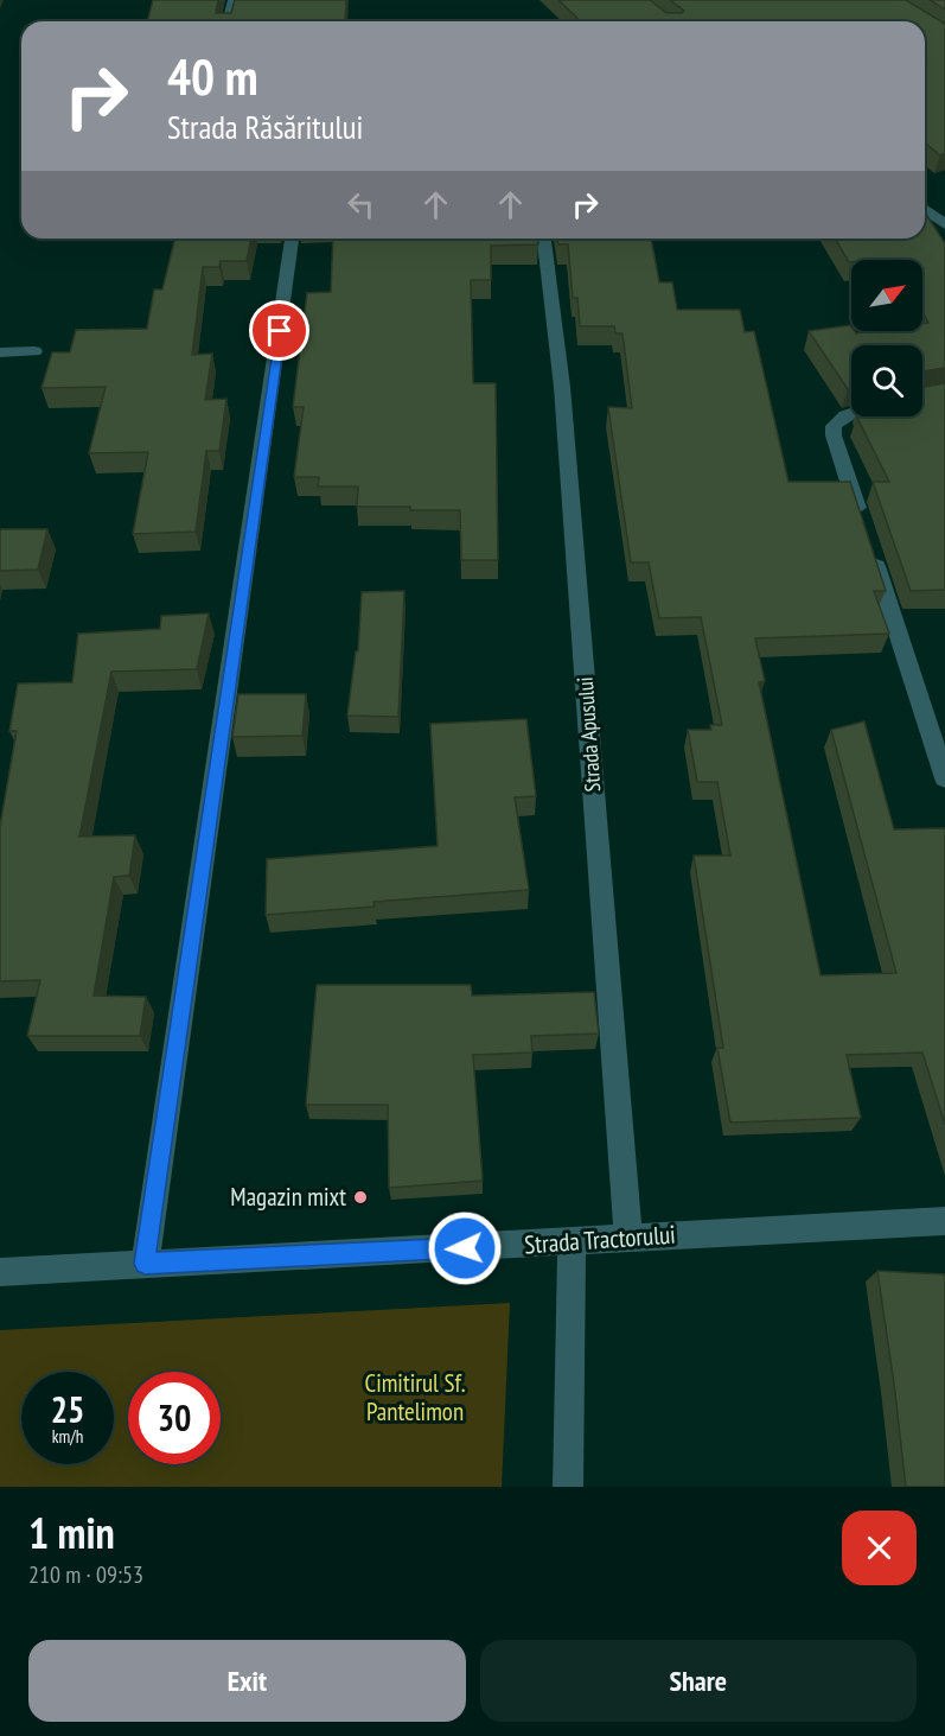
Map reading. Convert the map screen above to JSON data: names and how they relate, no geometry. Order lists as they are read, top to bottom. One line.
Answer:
{"streets":{"street":["Strada Apusului","Strada Tractorului"]},"crossings":[["Strada Apusului","Strada Tractorului"]],"parks":["Cimitirul Sf. Pantelimon"],"places":["Magazin mixt"],"north":"top right","page":{"turn":["40 m","Strada Răsăritului"],"speed":"25 km/h","limit":"30","heading":["1 min","210 m · 09:53"],"buttons":["Exit","Share"]}}
